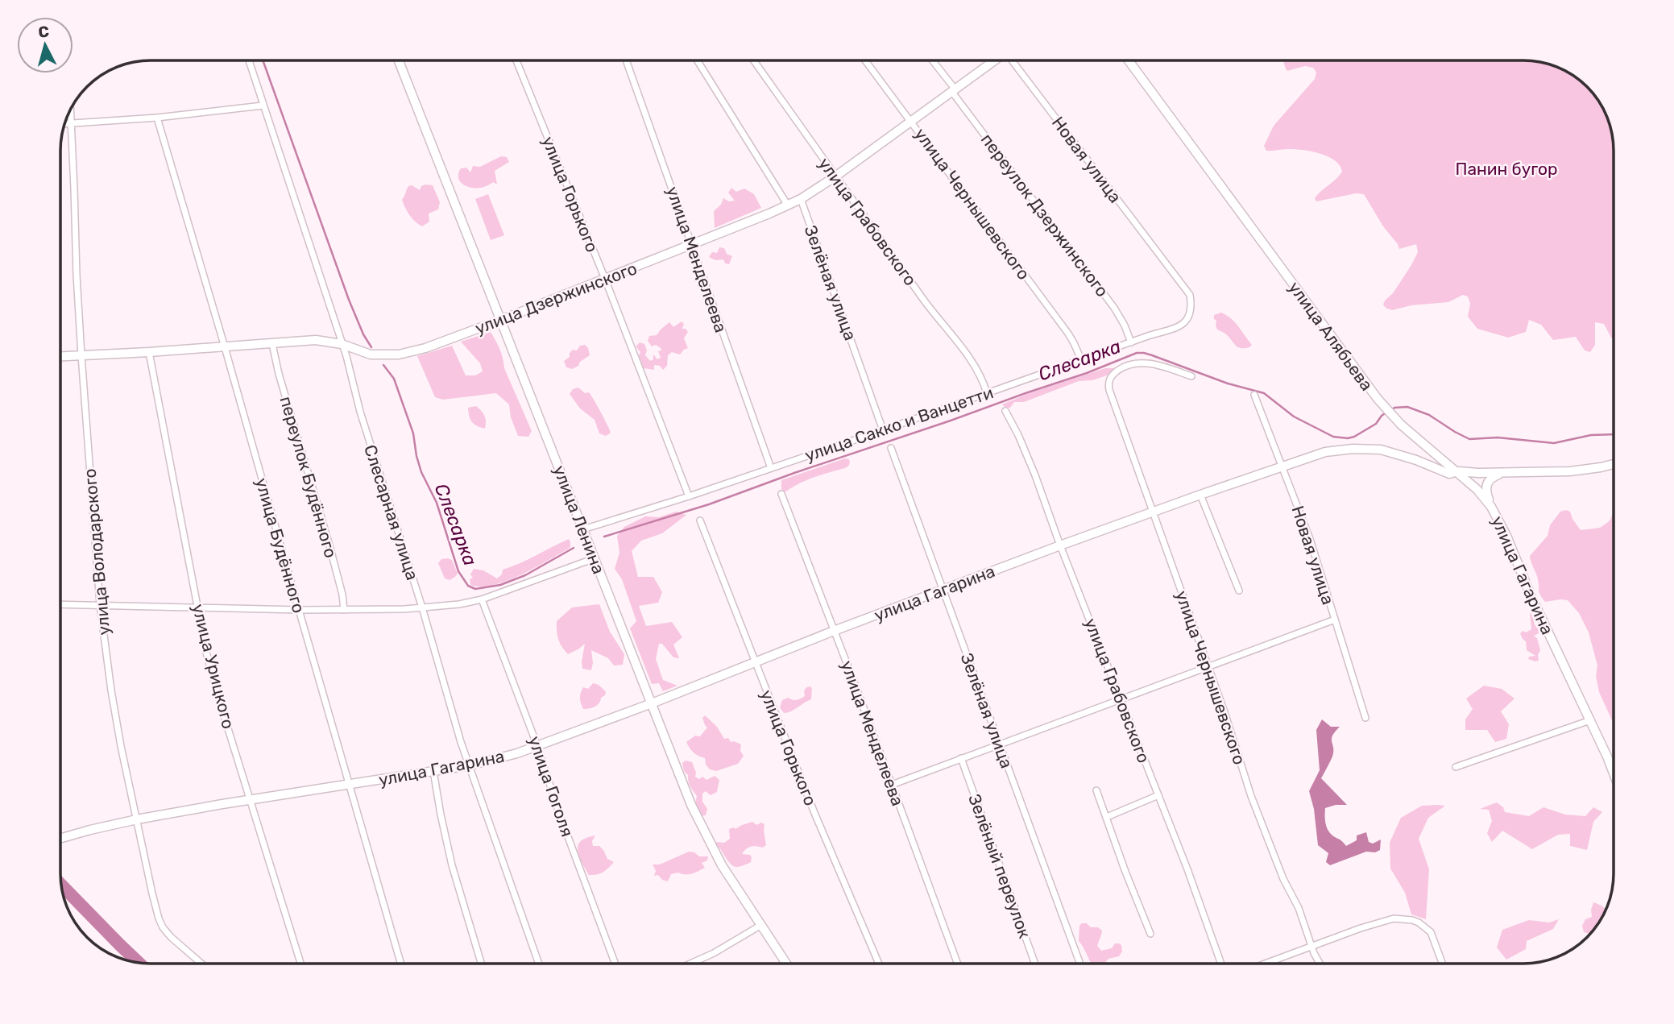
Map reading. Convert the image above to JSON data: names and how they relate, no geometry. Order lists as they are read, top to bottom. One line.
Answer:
{"streets":{"main road":["улица Дзержинского","улица Алябьева","улица Ленина","улица Гагарина"],"street":["Новая улица","улица Горького","улица Чернышевского","переулок Дзержинского","улица Грабовского","улица Менделеева","Зелёная улица","улица Сакко и Ванцетти","переулок Будённого","Слесарная улица","улица Будённого","улица Володарского","улица Урицкого","улица Гоголя","Зелёный переулок"]},"crossings":[["Новая улица","улица Сакко и Ванцетти"],["Новая улица","улица Гагарина"],["улица Горького","улица Дзержинского"],["улица Горького","улица Сакко и Ванцетти"],["улица Горького","улица Гагарина"],["улица Чернышевского","улица Дзержинского"],["улица Чернышевского","улица Сакко и Ванцетти"],["улица Чернышевского","улица Гагарина"],["переулок Дзержинского","улица Дзержинского"],["переулок Дзержинского","улица Сакко и Ванцетти"],["улица Грабовского","улица Дзержинского"],["улица Грабовского","улица Сакко и Ванцетти"],["улица Грабовского","улица Гагарина"],["улица Менделеева","улица Дзержинского"],["улица Менделеева","улица Сакко и Ванцетти"],["улица Менделеева","улица Гагарина"],["Зелёная улица","улица Дзержинского"],["Зелёная улица","улица Сакко и Ванцетти"],["Зелёная улица","улица Гагарина"],["улица Дзержинского","переулок Будённого"],["улица Дзержинского","Слесарная улица"],["улица Дзержинского","улица Ленина"],["улица Дзержинского","улица Будённого"],["улица Дзержинского","улица Володарского"],["улица Дзержинского","улица Урицкого"],["улица Алябьева","улица Гагарина"],["улица Сакко и Ванцетти","улица Ленина"],["Слесарная улица","улица Гагарина"],["улица Ленина","улица Гагарина"],["улица Будённого","улица Гагарина"],["улица Володарского","улица Гагарина"],["улица Гагарина","улица Урицкого"],["улица Гагарина","улица Гоголя"]],"water":["Слесарка"],"parks":["Панин бугор"],"north":"top"}
